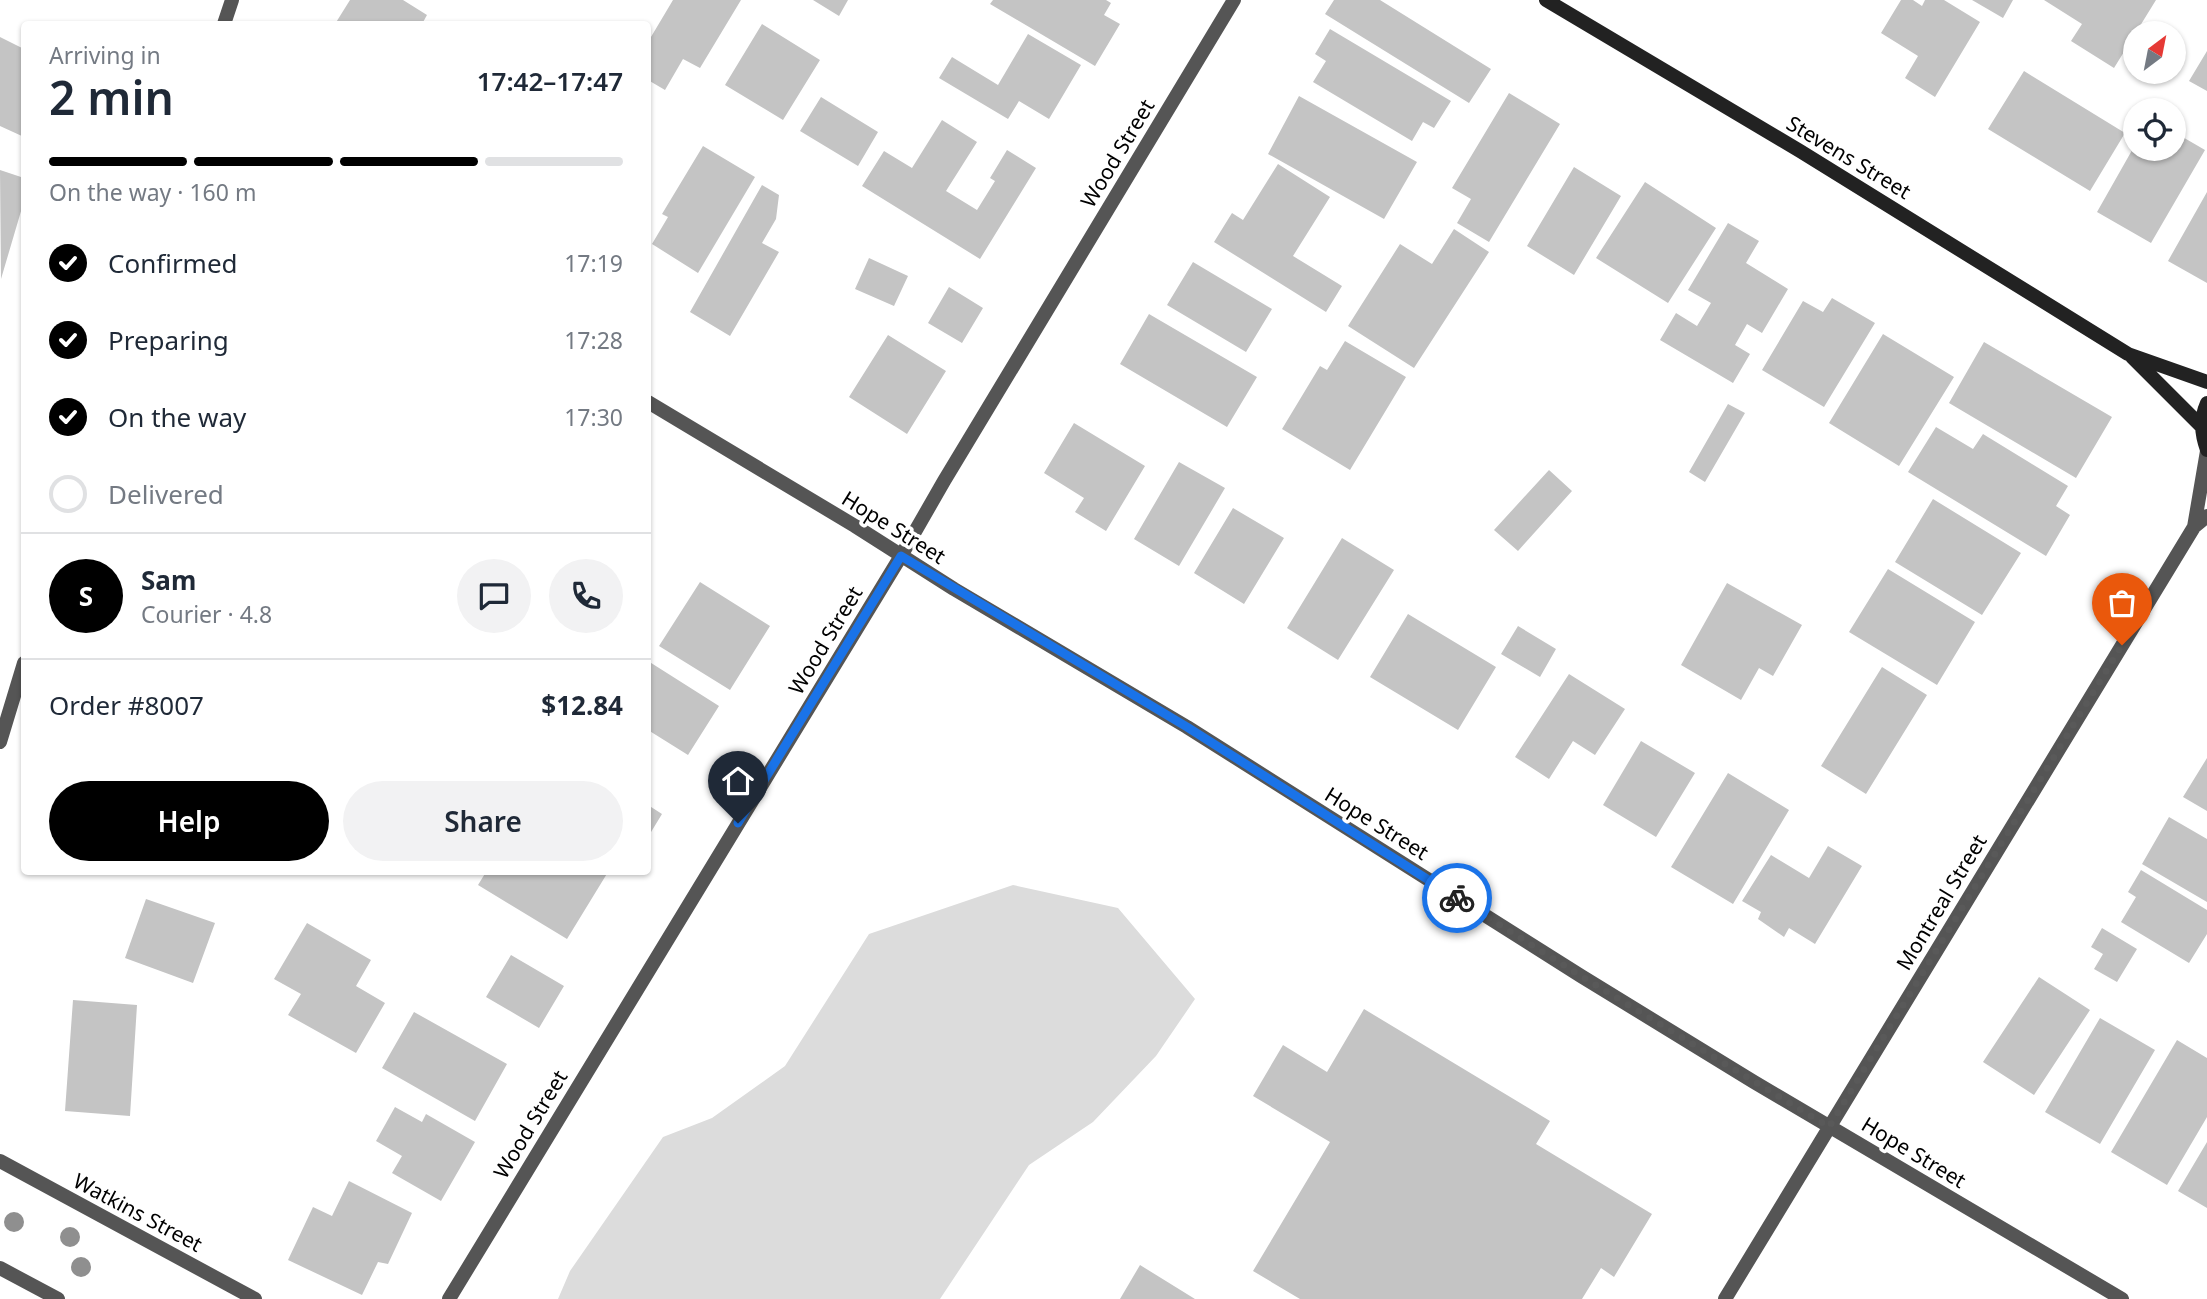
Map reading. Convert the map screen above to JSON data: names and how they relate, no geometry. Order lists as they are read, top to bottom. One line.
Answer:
{"streets":{"street":["Wood Street","Stevens Street","Hope Street","Montreal Street","Watkins Street"]},"crossings":[["Wood Street","Hope Street"],["Hope Street","Montreal Street"]],"north":"top right","page":{"heading":["2 min","Arriving in","17:42–17:47"],"panel":["Sam","Courier · 4.8","Order #8007","$12.84"],"bar":"On the way · 160 m","list":[["Confirmed","17:19"],["Preparing","17:28"],["On the way","17:30"],"Delivered"],"round":"S","buttons":["Help","Share"]}}
